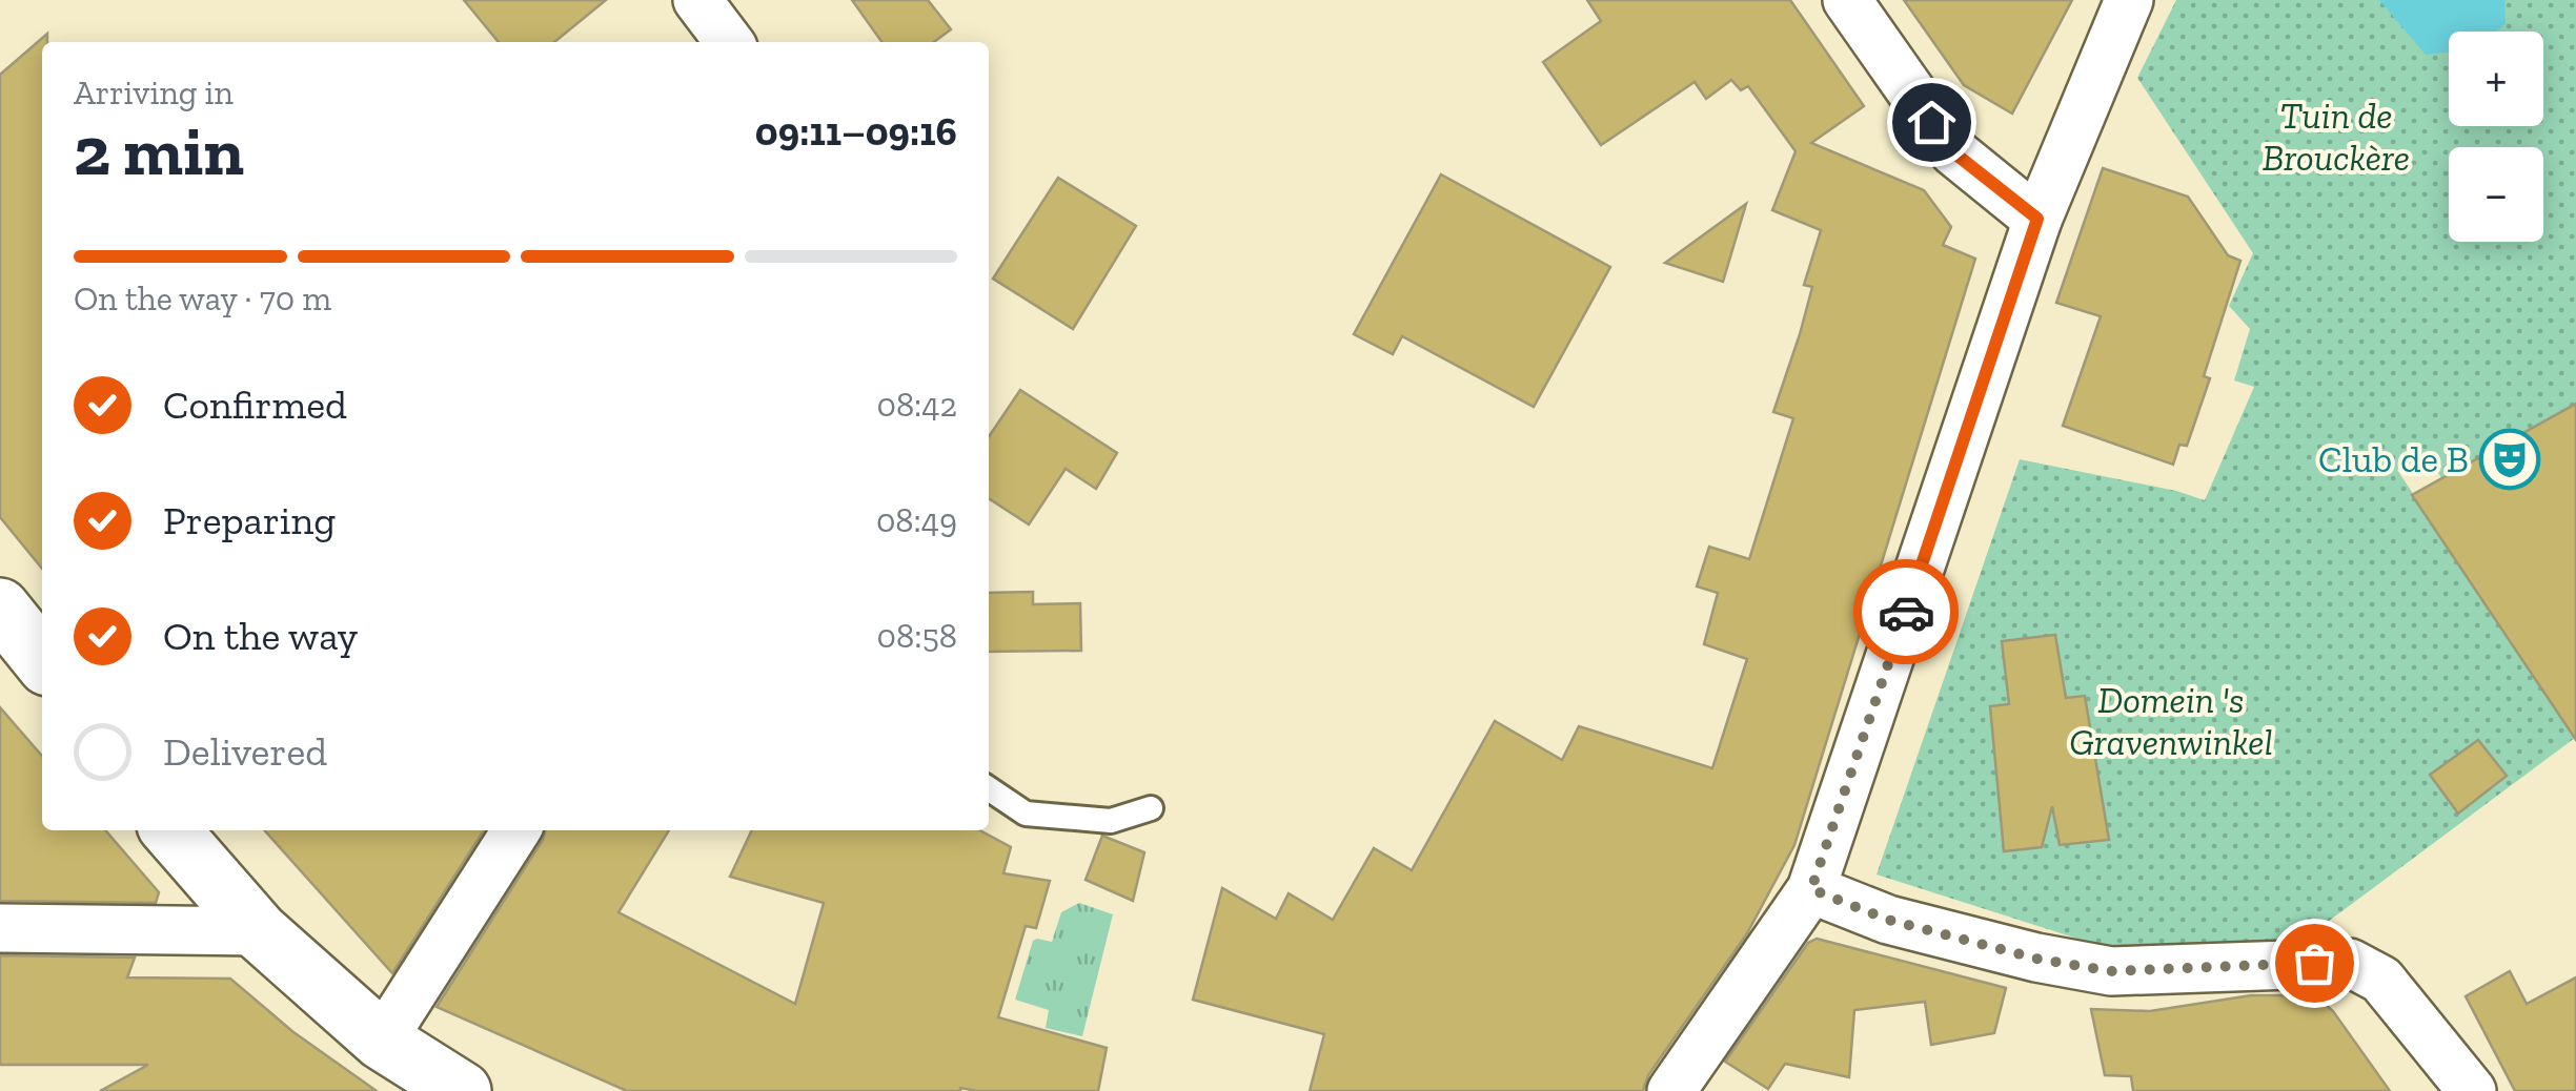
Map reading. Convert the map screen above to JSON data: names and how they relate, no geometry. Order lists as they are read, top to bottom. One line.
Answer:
{"parks":["Tuin de Brouckère","Domein 's Gravenwinkel"],"places":{"theatre":["Club de B"]},"page":{"map_buttons":["+","−"],"heading":["2 min","Arriving in","09:11–09:16"],"bar":"On the way · 70 m","list":[["Confirmed","08:42"],["Preparing","08:49"],["On the way","08:58"],"Delivered"]}}
